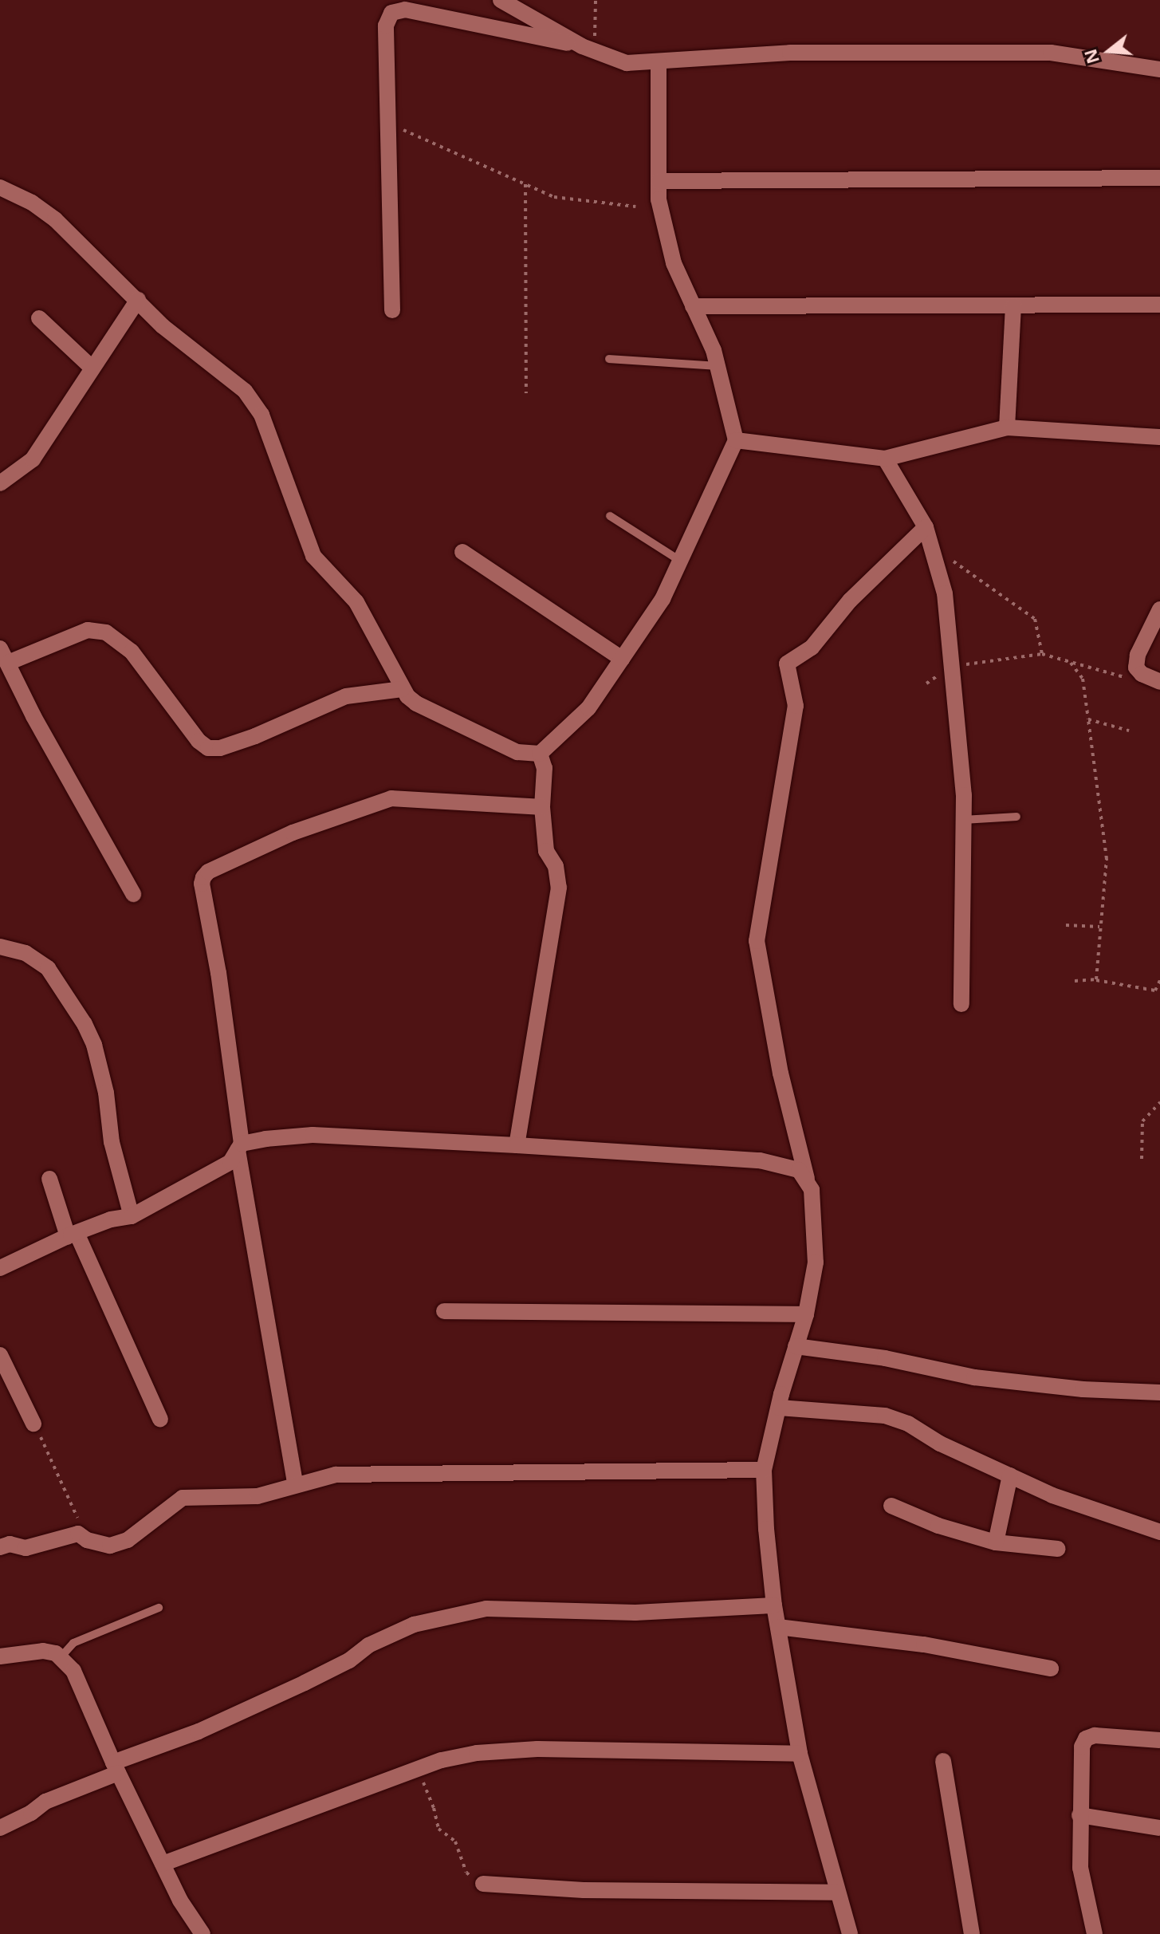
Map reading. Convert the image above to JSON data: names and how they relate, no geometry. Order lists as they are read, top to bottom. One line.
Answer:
{"north":"left"}
